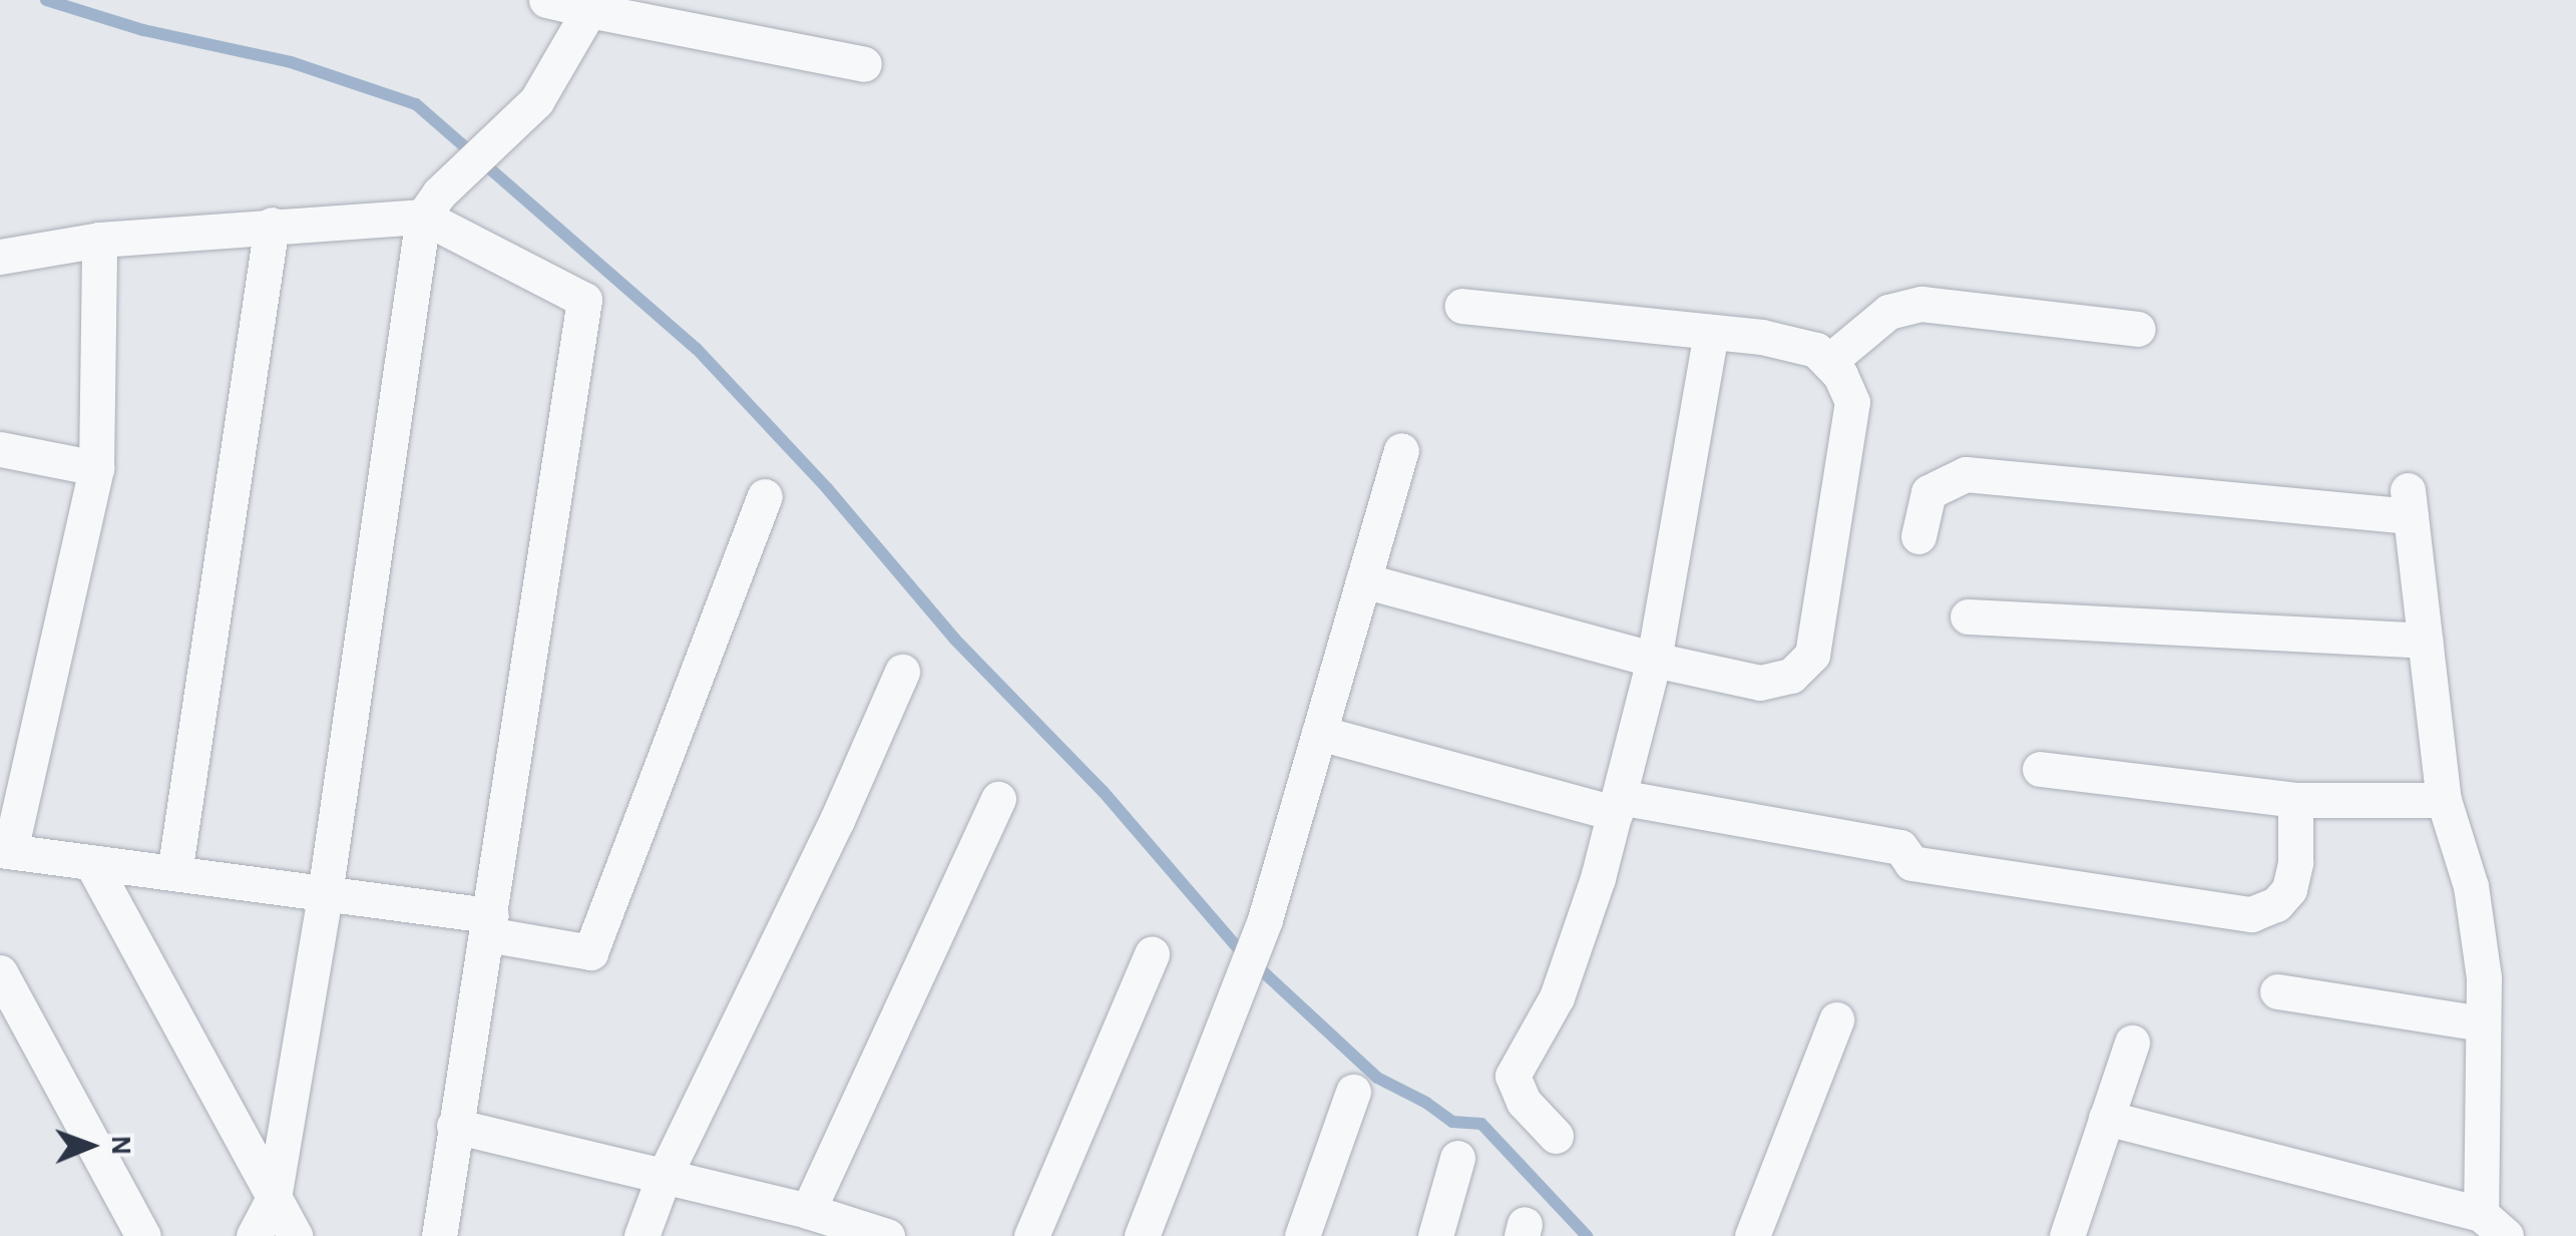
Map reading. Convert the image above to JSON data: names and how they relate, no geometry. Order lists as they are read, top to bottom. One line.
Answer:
{"north":"right"}
